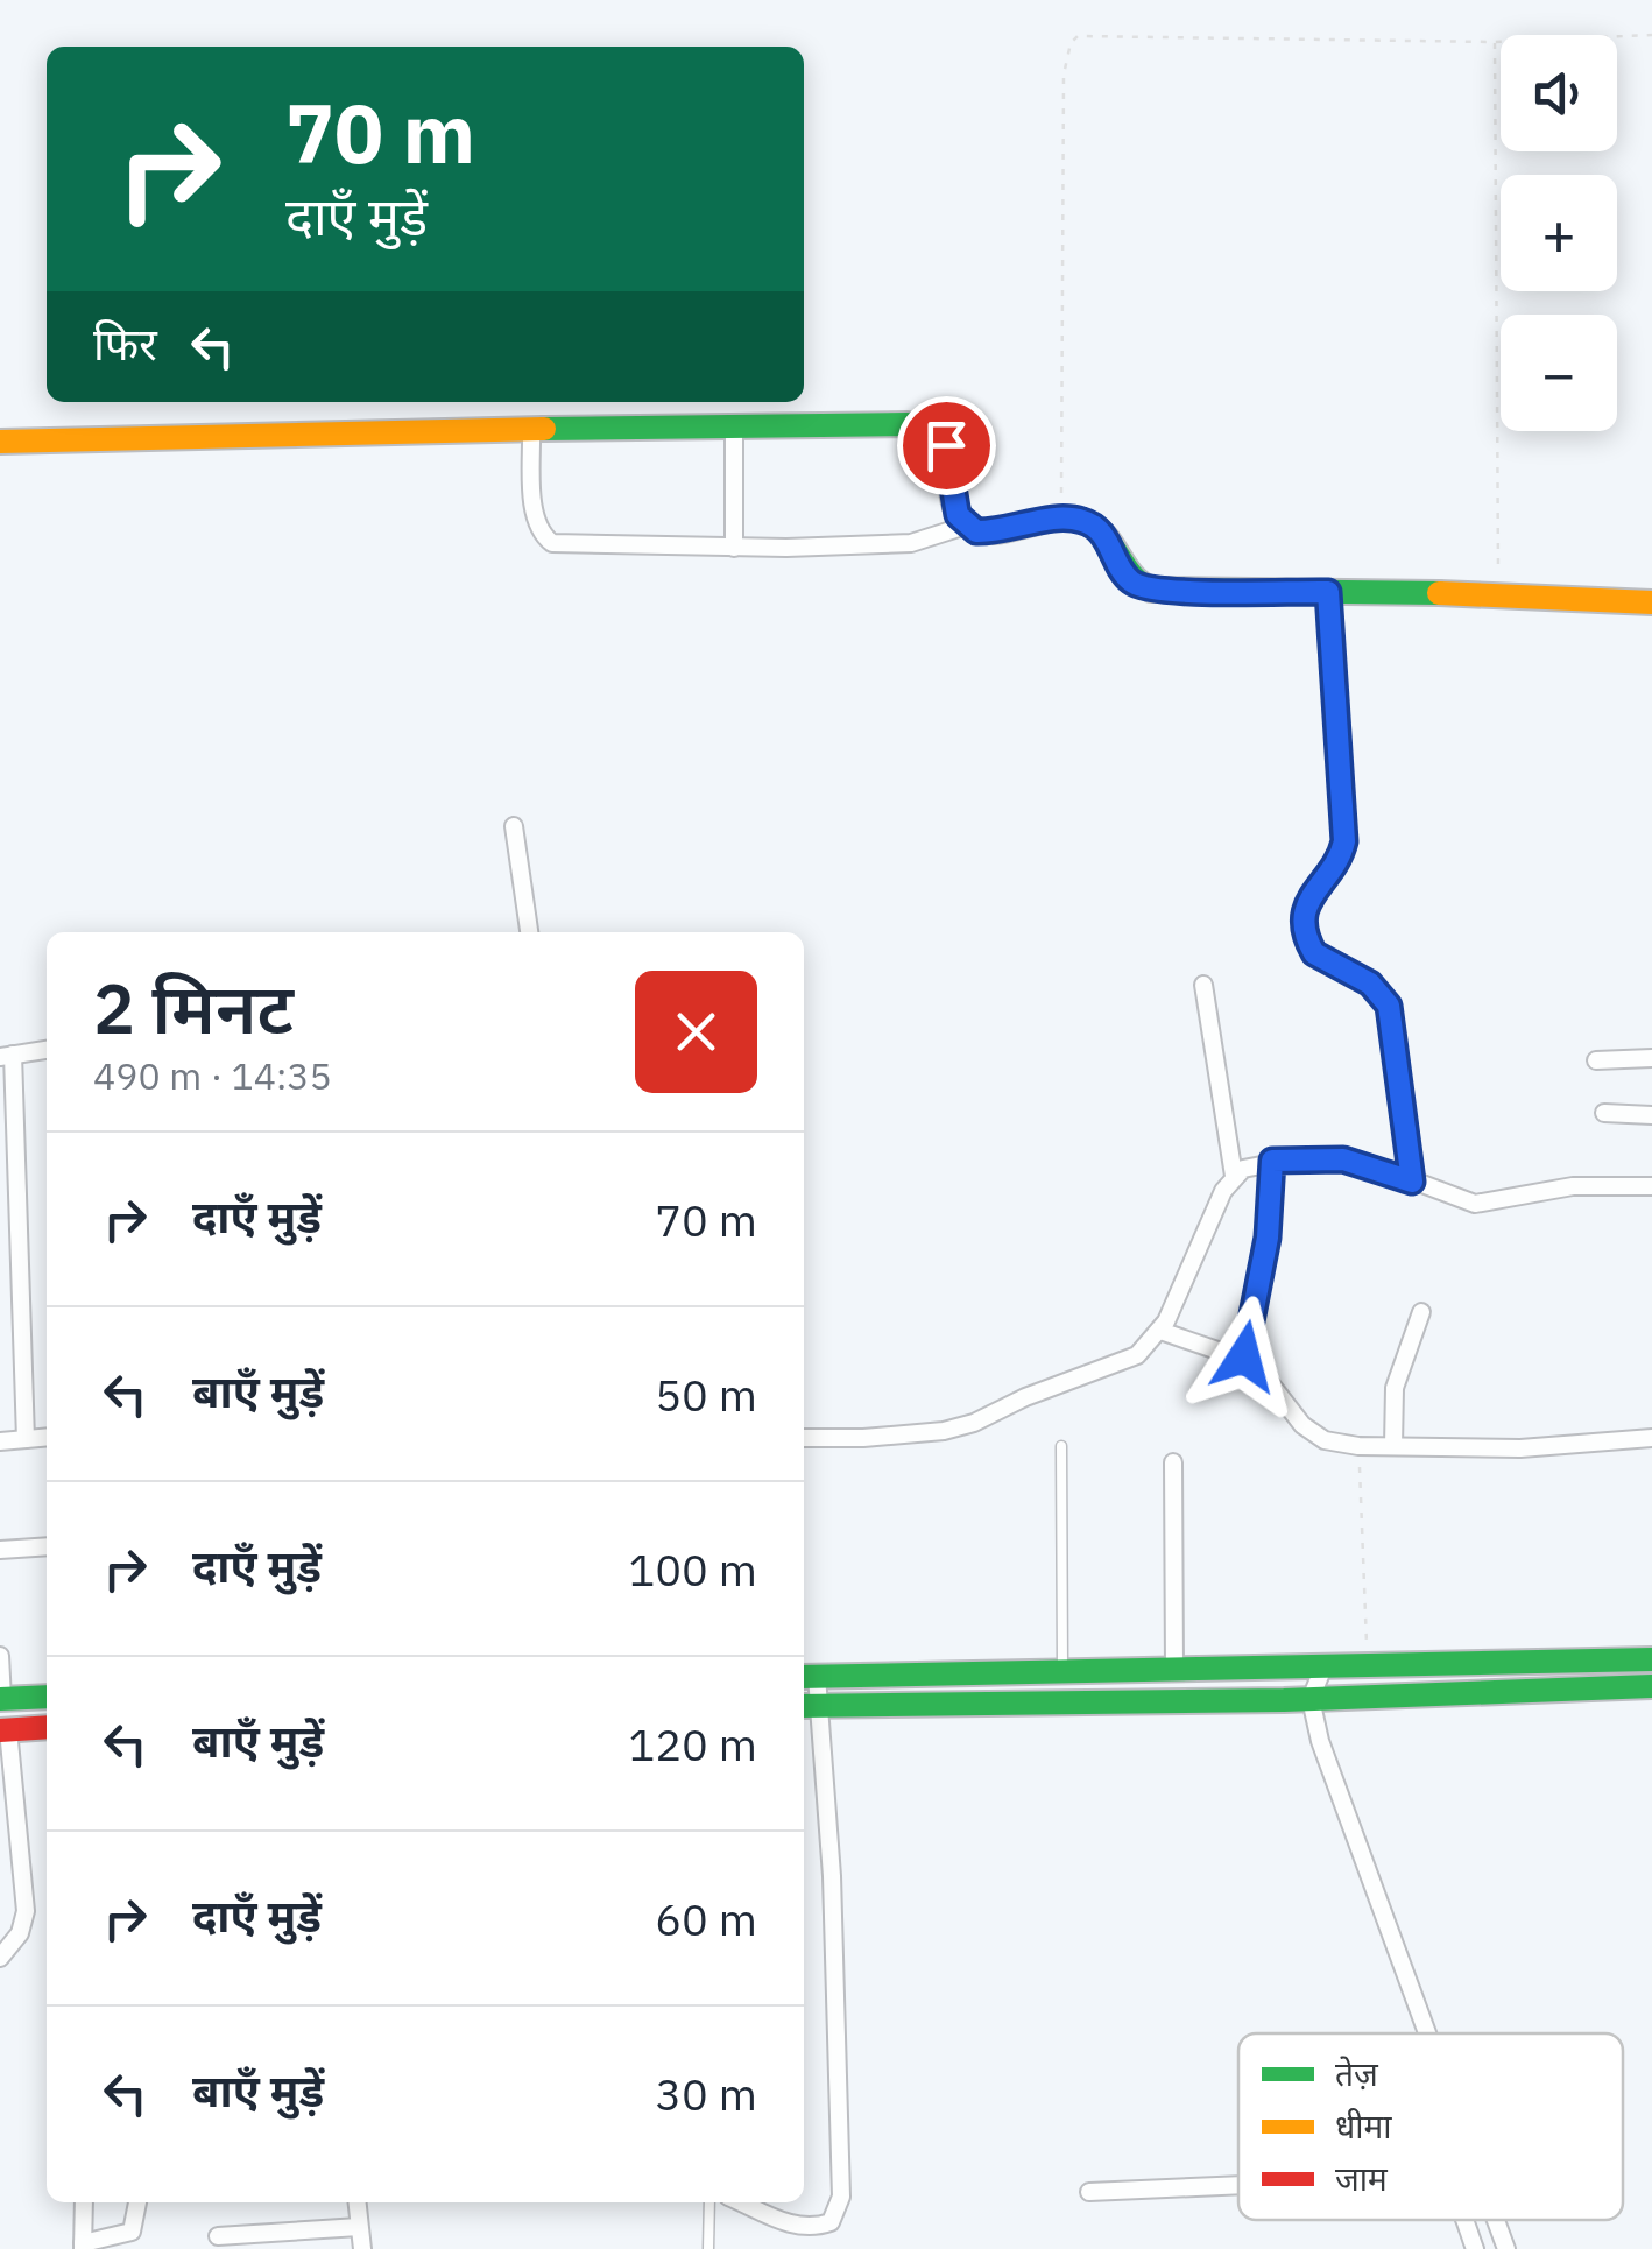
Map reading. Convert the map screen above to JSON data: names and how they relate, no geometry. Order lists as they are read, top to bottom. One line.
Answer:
{"legend":["तेज़","धीमा","जाम"],"page":{"map_buttons":["+","−"],"turn":["70 m","दाएँ मुड़ें"],"then":"फिर","heading":["2 मिनट","490 m · 14:35"],"list":[{"name":"दाएँ मुड़ें","value":"70 m"},{"name":"बाएँ मुड़ें","value":"50 m"},{"name":"दाएँ मुड़ें","value":"100 m"},{"name":"बाएँ मुड़ें","value":"120 m"},{"name":"दाएँ मुड़ें","value":"60 m"},{"name":"बाएँ मुड़ें","value":"30 m"}]}}
